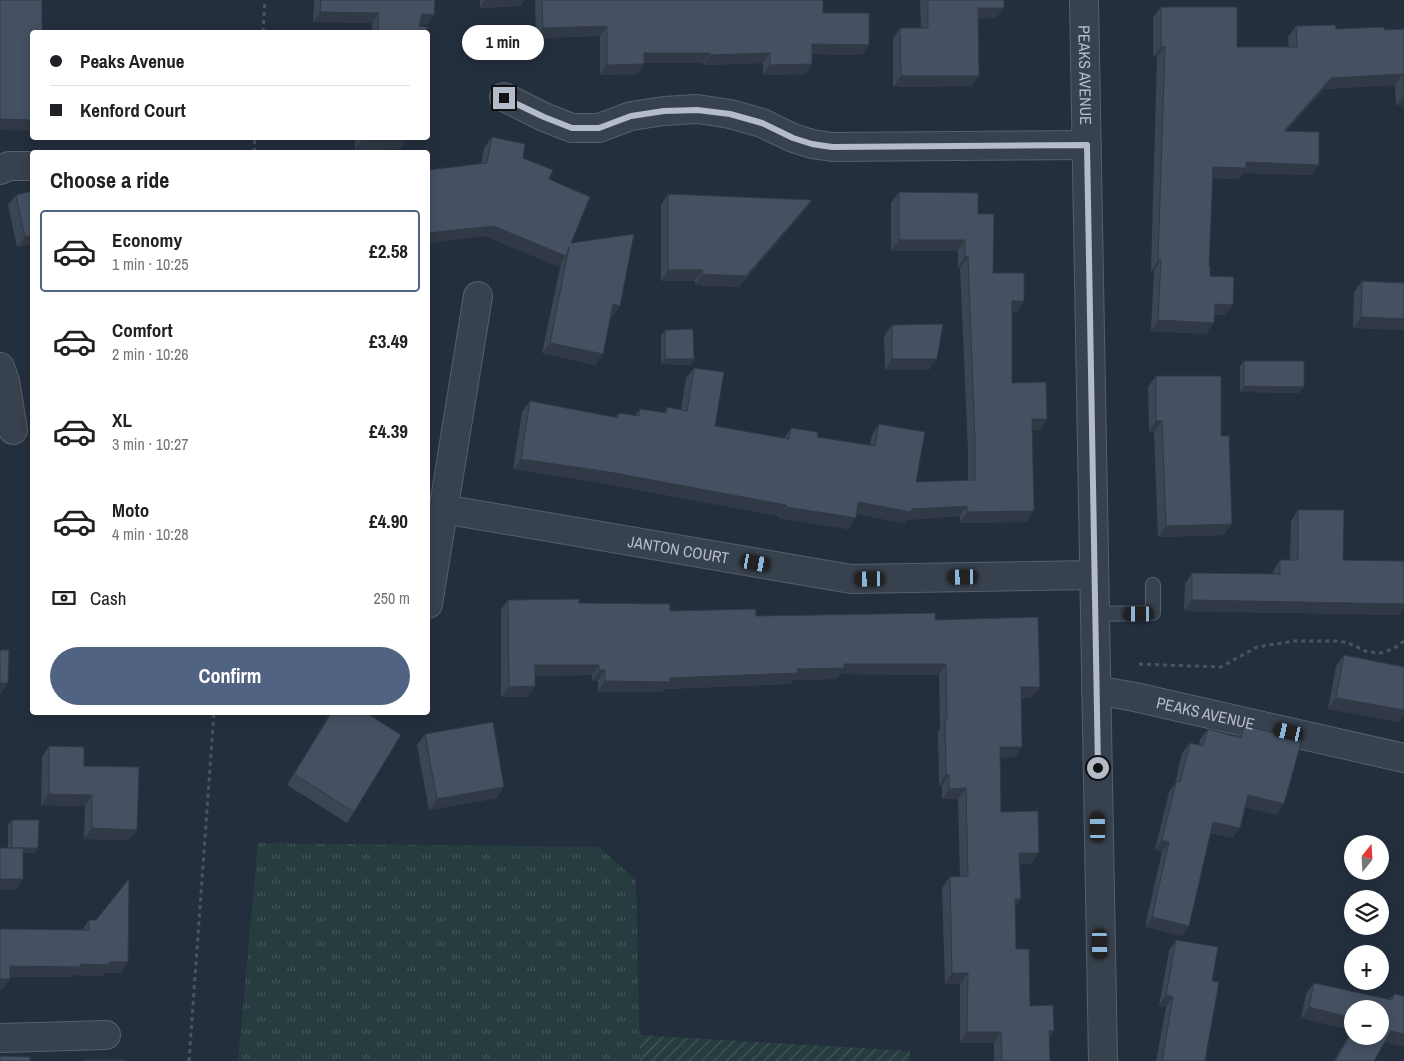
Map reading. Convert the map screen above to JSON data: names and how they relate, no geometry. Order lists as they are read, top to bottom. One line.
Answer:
{"streets":{"street":["PEAKS AVENUE","JANTON COURT"]},"crossings":[["PEAKS AVENUE","JANTON COURT"]],"north":"top","page":{"bubble":"1 min","banner":["Peaks Avenue","Kenford Court"],"heading":"Choose a ride","list":[{"name":"Economy","note":"1 min · 10:25","value":"£2.58"},{"name":"Comfort","note":"2 min · 10:26","value":"£3.49"},{"name":"XL","note":"3 min · 10:27","value":"£4.39"},{"name":"Moto","note":"4 min · 10:28","value":"£4.90"}],"pay":["Cash","250 m"],"buttons":"Confirm","map_buttons":["+","−"]}}
